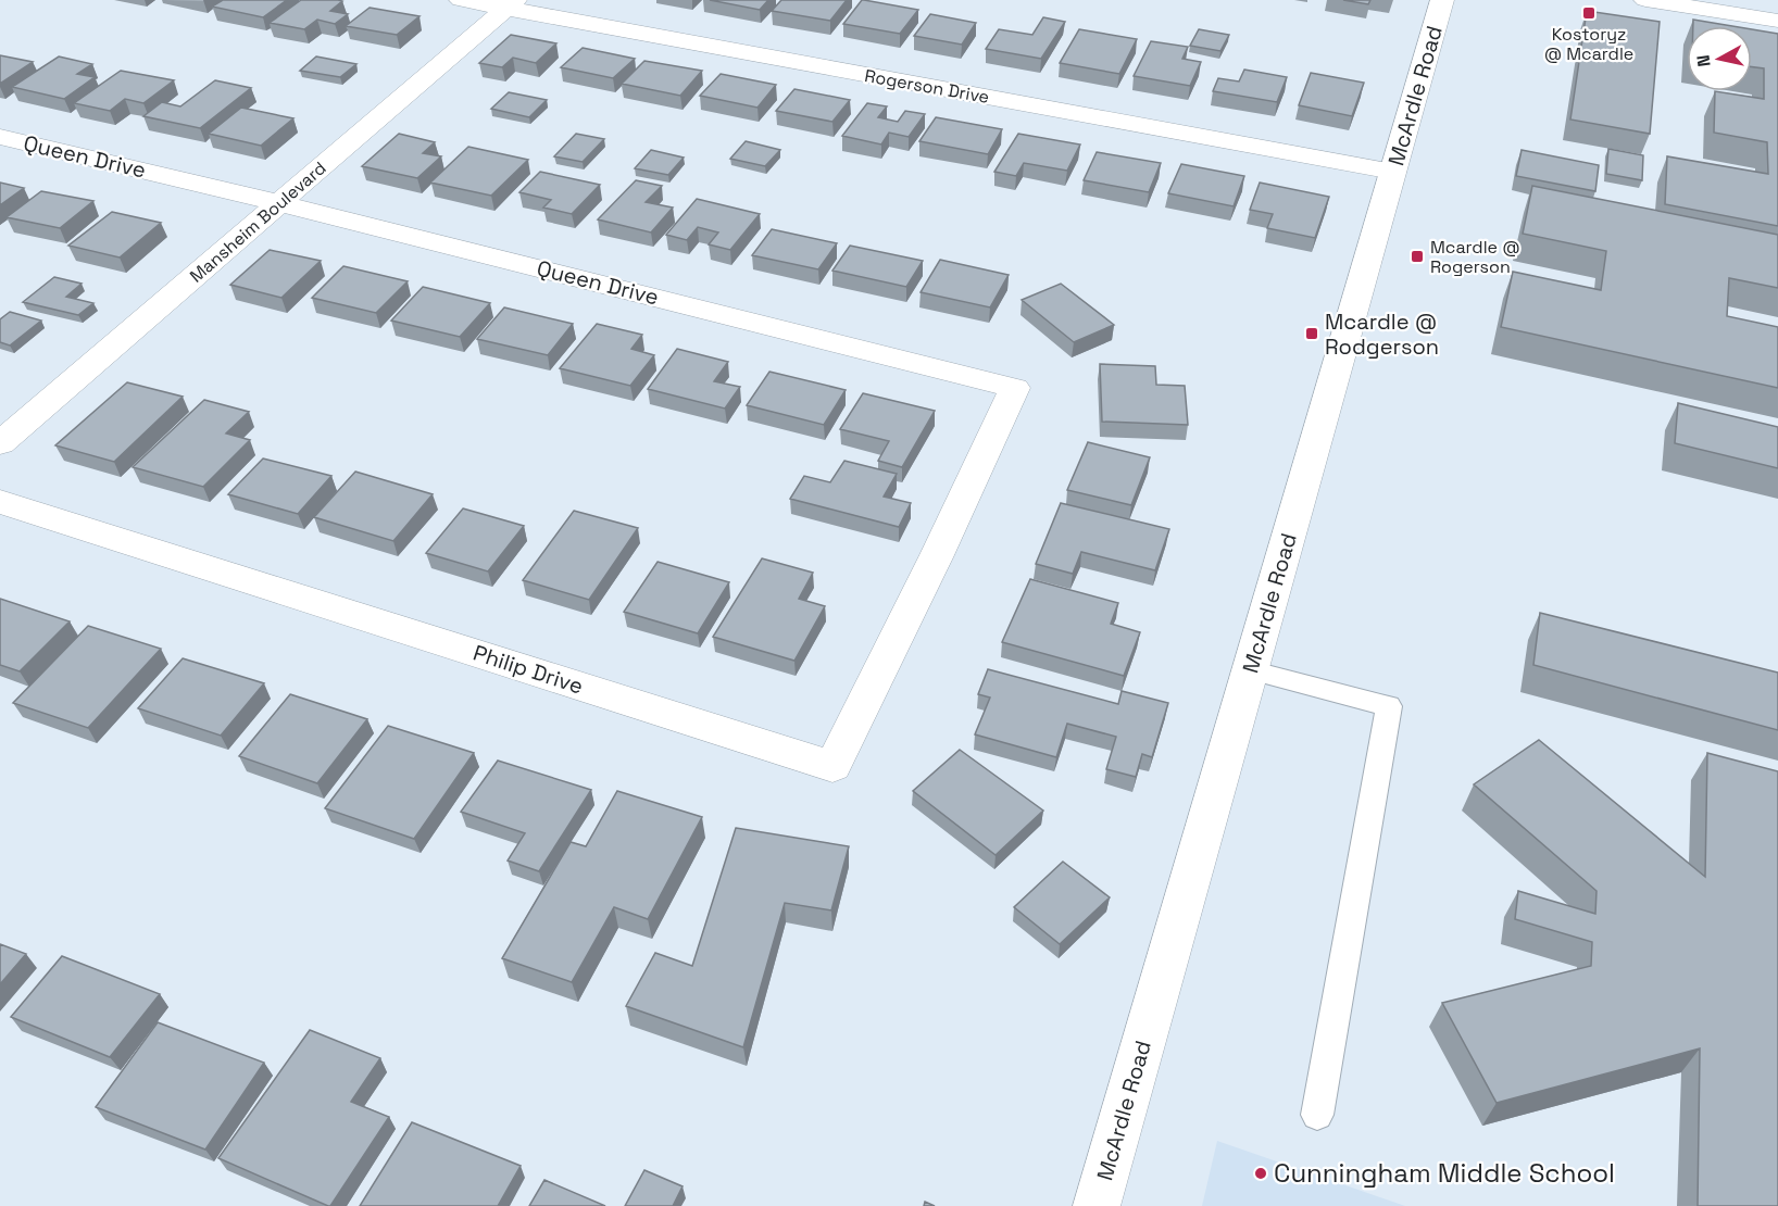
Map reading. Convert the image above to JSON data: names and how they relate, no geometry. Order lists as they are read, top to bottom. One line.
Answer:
{"streets":{"street":["Rogerson Drive","McArdle Road","Queen Drive","Mansheim Boulevard","Philip Drive"]},"crossings":[["Rogerson Drive","McArdle Road"],["Rogerson Drive","Mansheim Boulevard"],["Queen Drive","Mansheim Boulevard"],["Queen Drive","Philip Drive"]],"places":{"transit":["Kostoryz @ Mcardle","Mcardle @ Rogerson","Mcardle @ Rodgerson"],"other":["Cunningham Middle School"]},"north":"left"}
